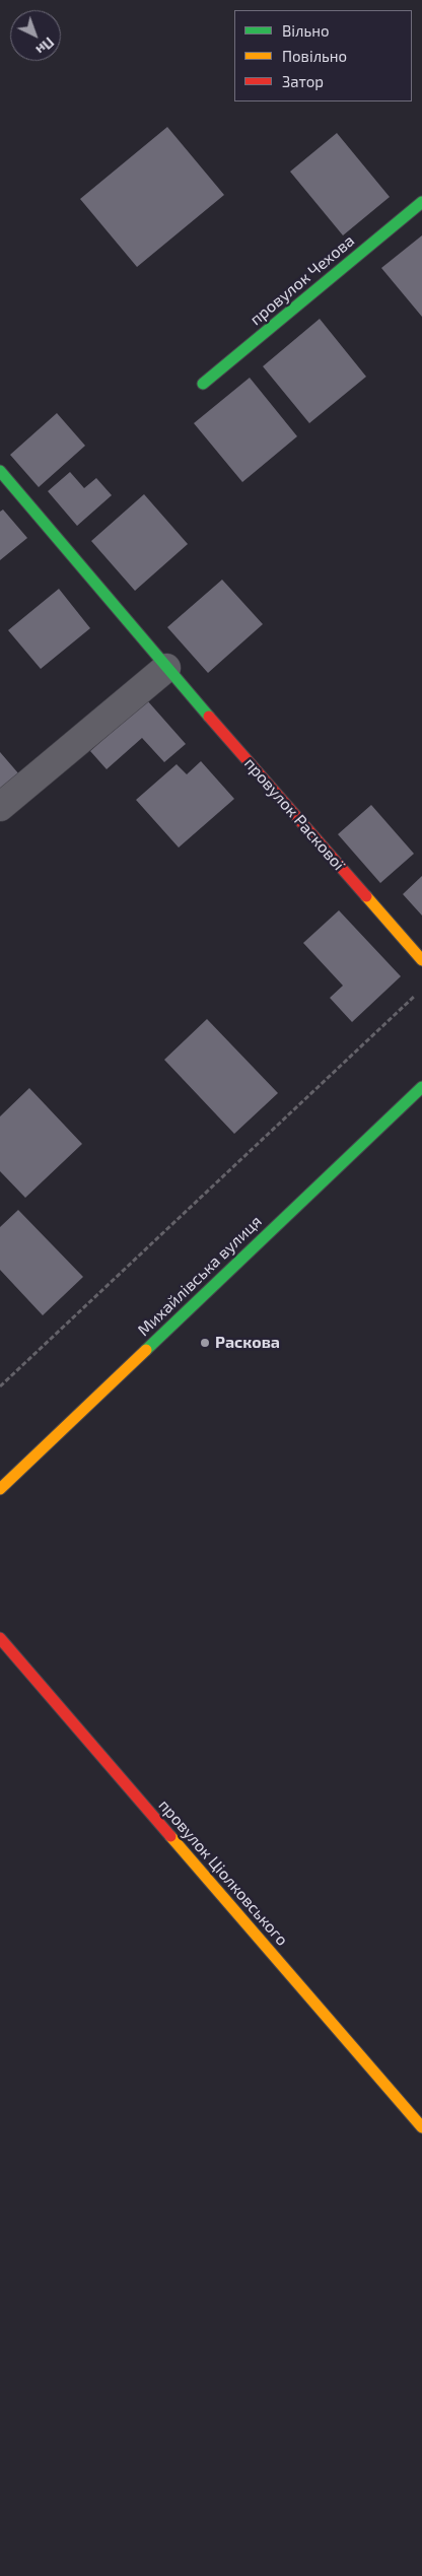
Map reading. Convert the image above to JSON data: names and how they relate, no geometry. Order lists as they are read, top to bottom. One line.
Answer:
{"streets":{"street":["провулок Чехова","провулок Раскової","Михайлівська вулиця","провулок Ціолковського"]},"places":["Раскова"],"legend":["Вільно","Повільно","Затор"],"north":"bottom right"}
